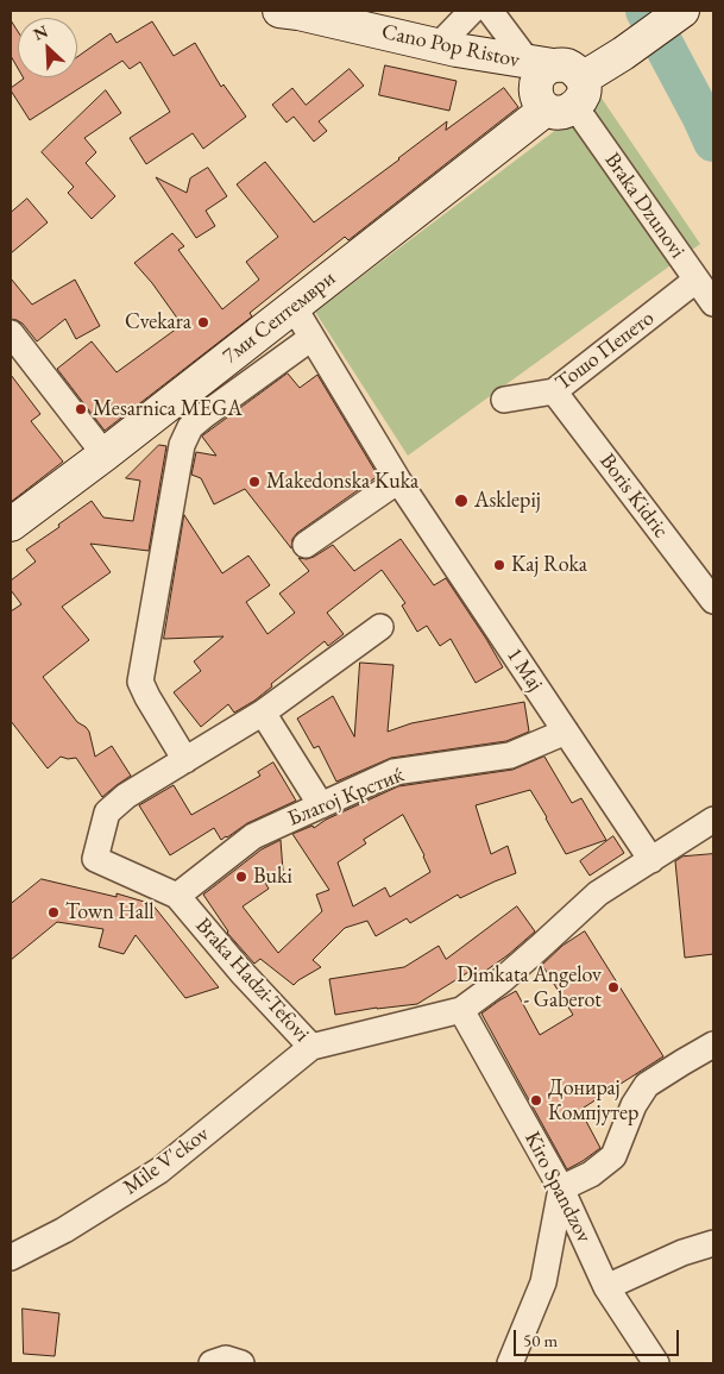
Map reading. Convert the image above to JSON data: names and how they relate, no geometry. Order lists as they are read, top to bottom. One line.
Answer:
{"streets":{"street":["Cano Pop Ristov","Braka Dzunovi","7ми Септември","Тошо Пепето","Boris Kidric","1 Maj","Благој Крстиќ","Braka Hadzi-Tefovi","Mile V'ckov","Kiro Spandzov"]},"crossings":[["Cano Pop Ristov","Braka Dzunovi"],["Cano Pop Ristov","7ми Септември"],["Braka Dzunovi","7ми Септември"],["Braka Dzunovi","Тошо Пепето"],["7ми Септември","1 Maj"],["Тошо Пепето","Boris Kidric"],["1 Maj","Благој Крстиќ"],["1 Maj","Braka Hadzi-Tefovi"],["Благој Крстиќ","Braka Hadzi-Tefovi"],["Braka Hadzi-Tefovi","Mile V'ckov"],["Braka Hadzi-Tefovi","Kiro Spandzov"]],"places":["Cvekara","Mesarnica MEGA","Makedonska Kuka","Asklepij","Kaj Roka","Buki","Town Hall","Dimkata Angelov - Gaberot","Донирај Компјутер"],"scale_bar":"50 m","north":"top left"}
